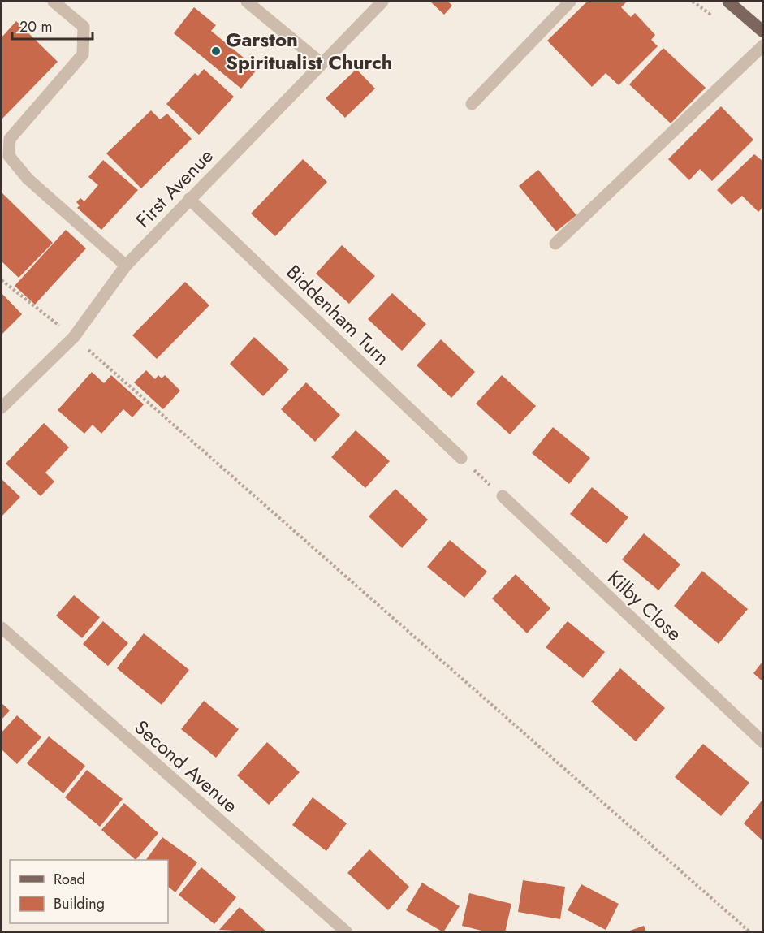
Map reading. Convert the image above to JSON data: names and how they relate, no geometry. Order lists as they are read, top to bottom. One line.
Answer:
{"streets":{"street":["First Avenue","Biddenham Turn","Kilby Close","Second Avenue"]},"crossings":[["First Avenue","Biddenham Turn"]],"places":["Garston Spiritualist Church"],"legend":["Road","Building"],"scale_bar":"20 m"}
